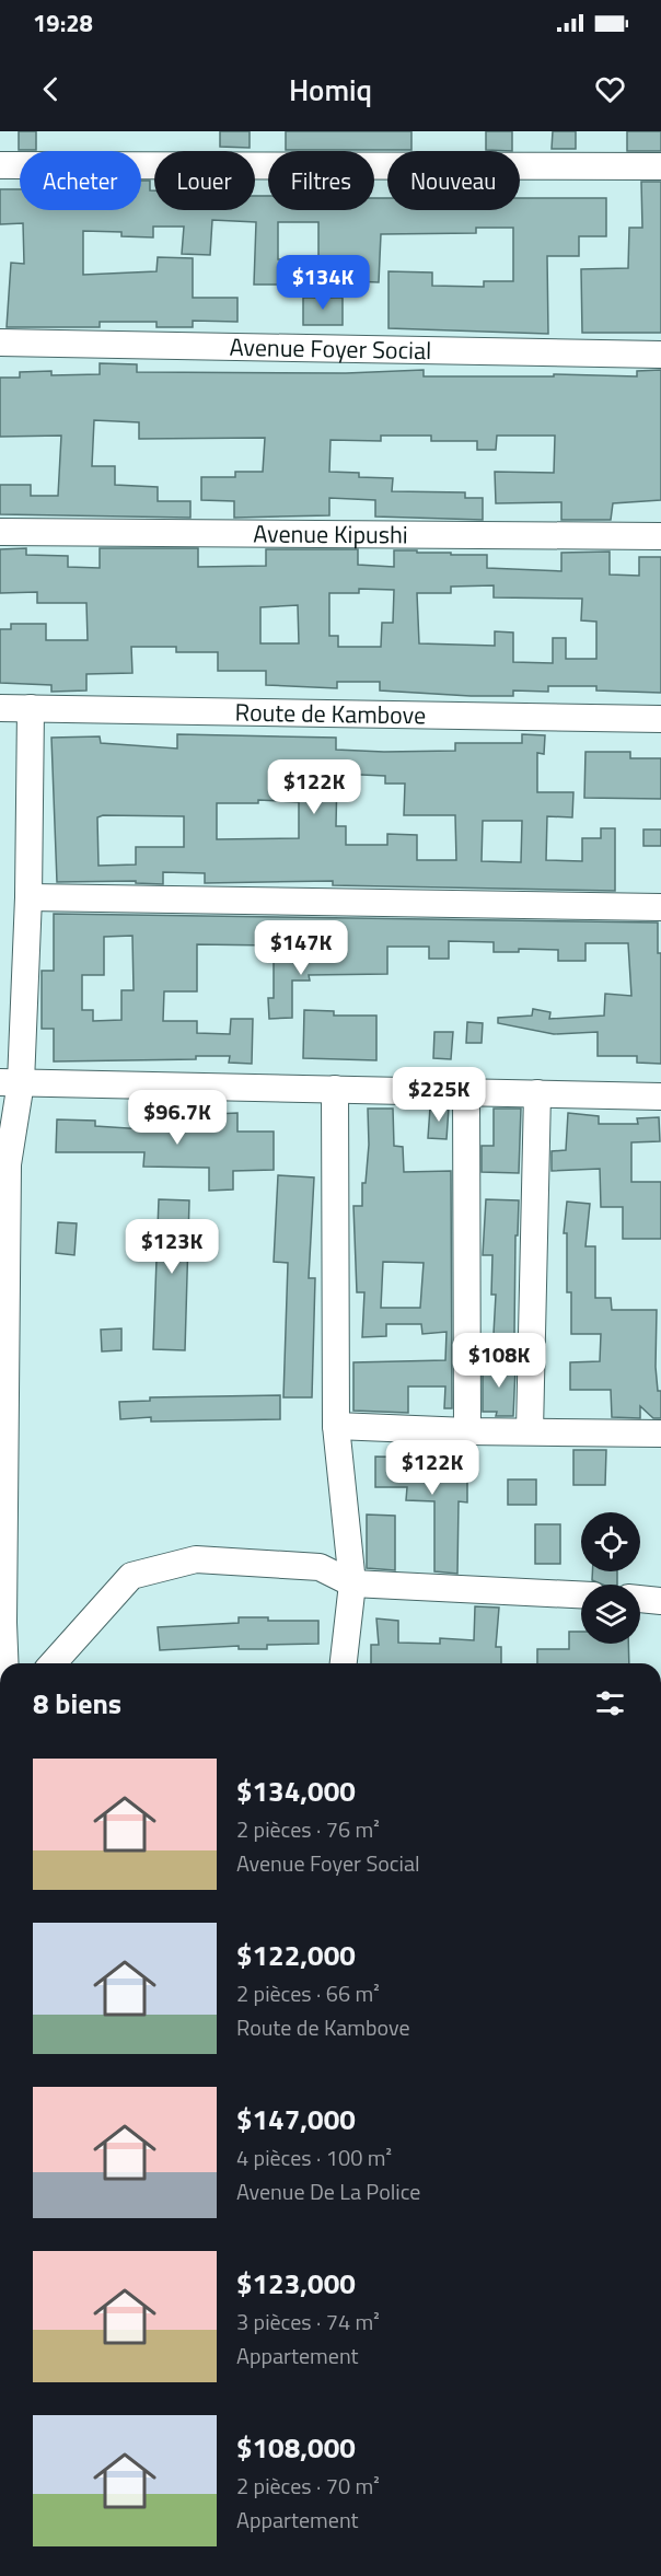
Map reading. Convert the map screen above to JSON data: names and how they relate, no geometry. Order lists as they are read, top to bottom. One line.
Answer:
{"streets":{"street":["Avenue Foyer Social","Avenue Kipushi","Route de Kambove"]},"page":{"status":"19:28","header":"Homiq","chip":["Acheter","Louer","Filtres","Nouveau"],"price":["$134K","$122K","$147K","$225K","$96.7K","$123K","$108K","$122K"],"heading":"8 biens","list":[{"name":"$134,000","note":"2 pièces · 76 m² · Avenue Foyer Social"},{"name":"$122,000","note":"2 pièces · 66 m² · Route de Kambove"},{"name":"$147,000","note":"4 pièces · 100 m² · Avenue De La Police"},{"name":"$123,000","note":"3 pièces · 74 m² · Appartement"},{"name":"$108,000","note":"2 pièces · 70 m² · Appartement"}]}}
